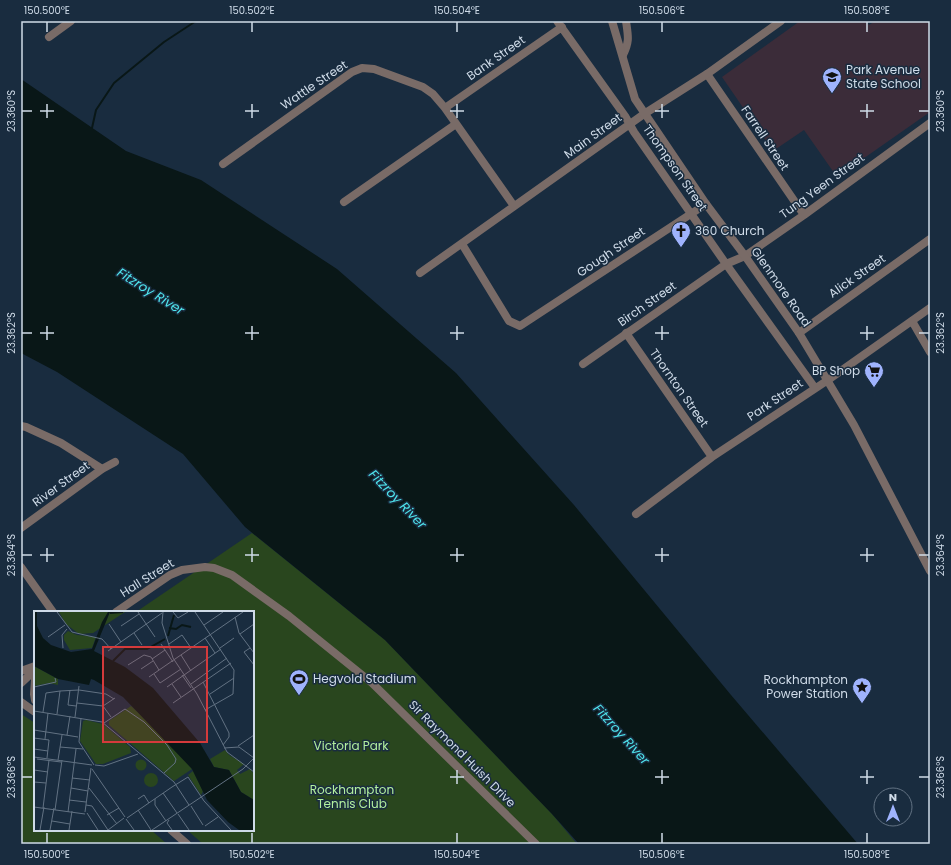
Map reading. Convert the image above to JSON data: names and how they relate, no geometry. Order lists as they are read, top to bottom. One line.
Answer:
{"streets":{"street":["Bank Street","Wattle Street","Main Street","Farrell Street","Thompson Street","Tung Yeen Street","Gough Street","Alick Street","Glenmore Road","Birch Street","Thornton Street","Park Street","River Street","Hall Street","Sir Raymond Huish Drive"]},"crossings":[["Bank Street","Wattle Street"],["Bank Street","Thompson Street"],["Main Street","Farrell Street"],["Main Street","Thompson Street"],["Main Street","Gough Street"],["Main Street","Glenmore Road"],["Farrell Street","Tung Yeen Street"],["Thompson Street","Tung Yeen Street"],["Thompson Street","Gough Street"],["Thompson Street","Birch Street"],["Thompson Street","Park Street"],["Tung Yeen Street","Glenmore Road"],["Tung Yeen Street","Birch Street"],["Gough Street","Glenmore Road"],["Alick Street","Glenmore Road"],["Glenmore Road","Park Street"],["Birch Street","Thornton Street"],["Thornton Street","Park Street"],["Hall Street","Sir Raymond Huish Drive"]],"water":["Fitzroy River"],"parks":["Victoria Park","Rockhampton Tennis Club"],"places":{"school or university":["Park Avenue State School"],"church":["360 Church"],"supermarket":["BP Shop"],"sports":["Hegvold Stadium"],"place":["Rockhampton Power Station"]},"north":"top","coordinates":["150.500°E","150.502°E","150.504°E","150.506°E","150.508°E","23.360°S","23.362°S","23.364°S","23.366°S"]}
